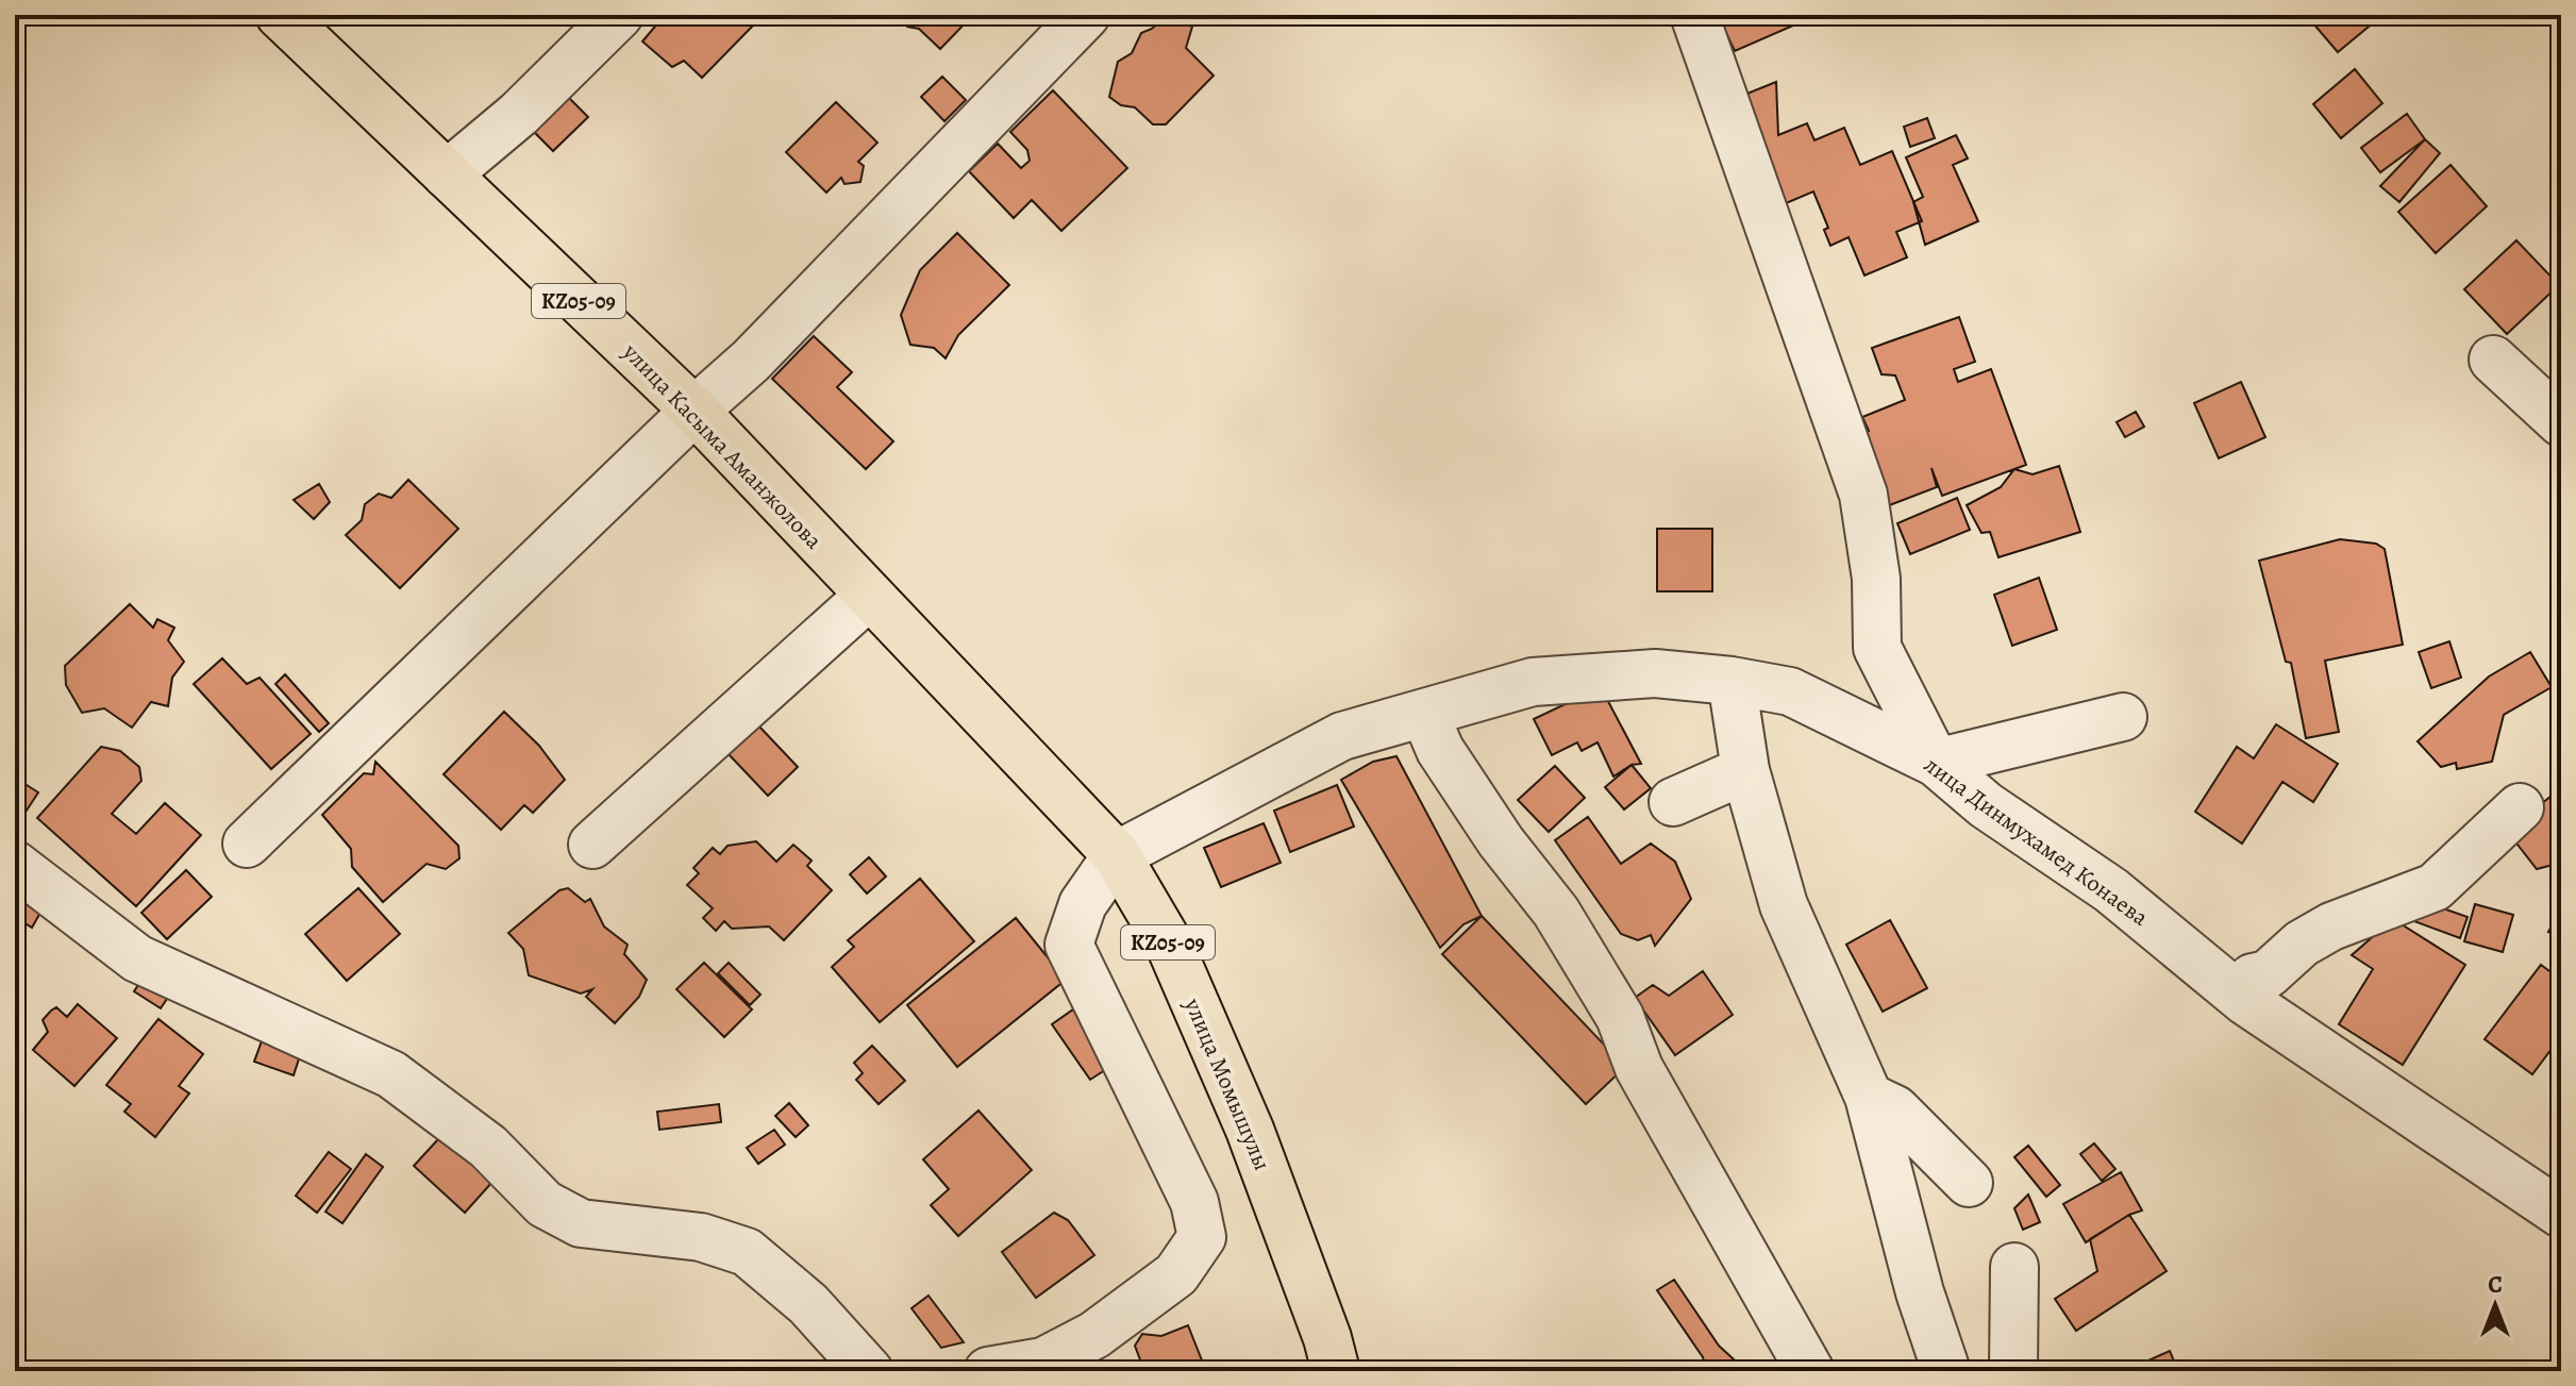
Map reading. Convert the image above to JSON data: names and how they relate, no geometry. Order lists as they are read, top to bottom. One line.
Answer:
{"streets":{"main road":["KZ05-09","улица Касыма Аманжолова","улица Момышулы"],"street":["лица Динмухамед Конаева"]},"crossings":[["улица Касыма Аманжолова","улица Момышулы"],["лица Динмухамед Конаева","улица Момышулы"]],"north":"top"}
